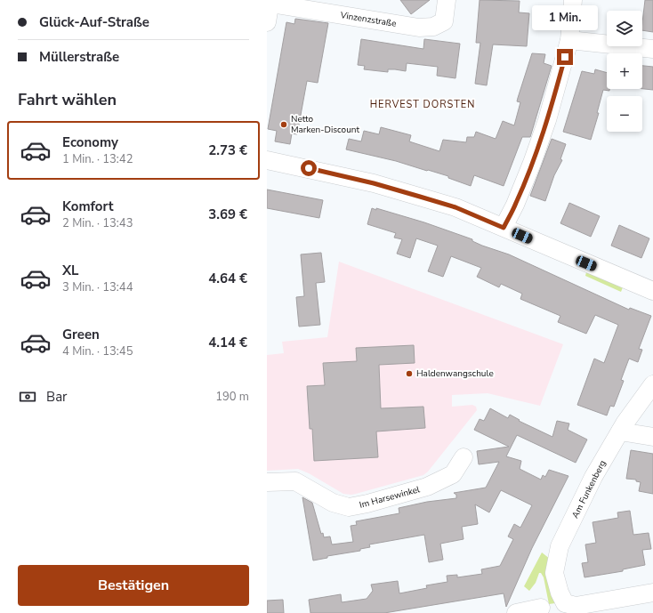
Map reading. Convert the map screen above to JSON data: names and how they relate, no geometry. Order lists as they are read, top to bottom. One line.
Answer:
{"streets":{"street":["Vinzenzstraße","Am Funkenberg","Im Harsewinkel"]},"districts":["HERVEST DORSTEN"],"places":["Netto Marken-Discount","Haldenwangschule"],"page":{"banner":["Glück-Auf-Straße","Müllerstraße"],"bubble":"1 Min.","map_buttons":["+","−"],"heading":"Fahrt wählen","list":[{"name":"Economy","note":"1 Min. · 13:42","value":"2.73 €"},{"name":"Komfort","note":"2 Min. · 13:43","value":"3.69 €"},{"name":"XL","note":"3 Min. · 13:44","value":"4.64 €"},{"name":"Green","note":"4 Min. · 13:45","value":"4.14 €"}],"pay":["Bar","190 m"],"buttons":"Bestätigen"}}
